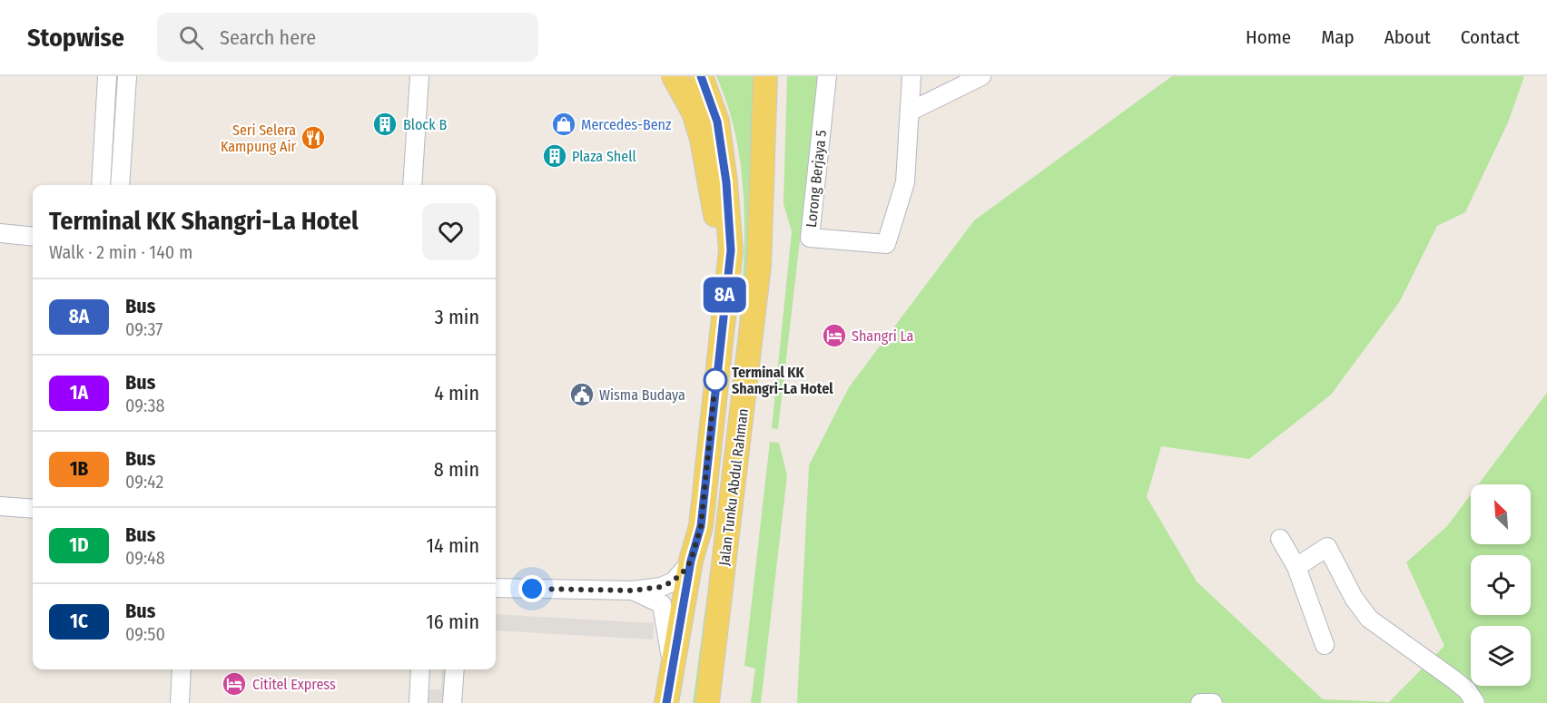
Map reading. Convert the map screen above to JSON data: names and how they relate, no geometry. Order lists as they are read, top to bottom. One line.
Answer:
{"streets":{"main road":["Jalan Tunku Abdul Rahman"],"street":["Lorong Berjaya 5"]},"places":{"building":["Block B","Plaza Shell"],"shop":["Mercedes-Benz"],"restaurant":["Seri Selera Kampung Air"],"hotel":["Shangri La","Cititel Express"],"other":["Terminal KK Shangri-La Hotel"],"public building":["Wisma Budaya"]},"lines":["bus line 8A"],"north":"top left","page":{"header":"Stopwise","search":"Search here","nav":["Home","Map","About","Contact"],"on_map":"8A","heading":["Terminal KK Shangri-La Hotel","Walk · 2 min · 140 m"],"list":[{"mark":"8A","name":"Bus","note":"09:37","value":"3 min"},{"mark":"1A","name":"Bus","note":"09:38","value":"4 min"},{"mark":"1B","name":"Bus","note":"09:42","value":"8 min"},{"mark":"1D","name":"Bus","note":"09:48","value":"14 min"},{"mark":"1C","name":"Bus","note":"09:50","value":"16 min"}]}}
